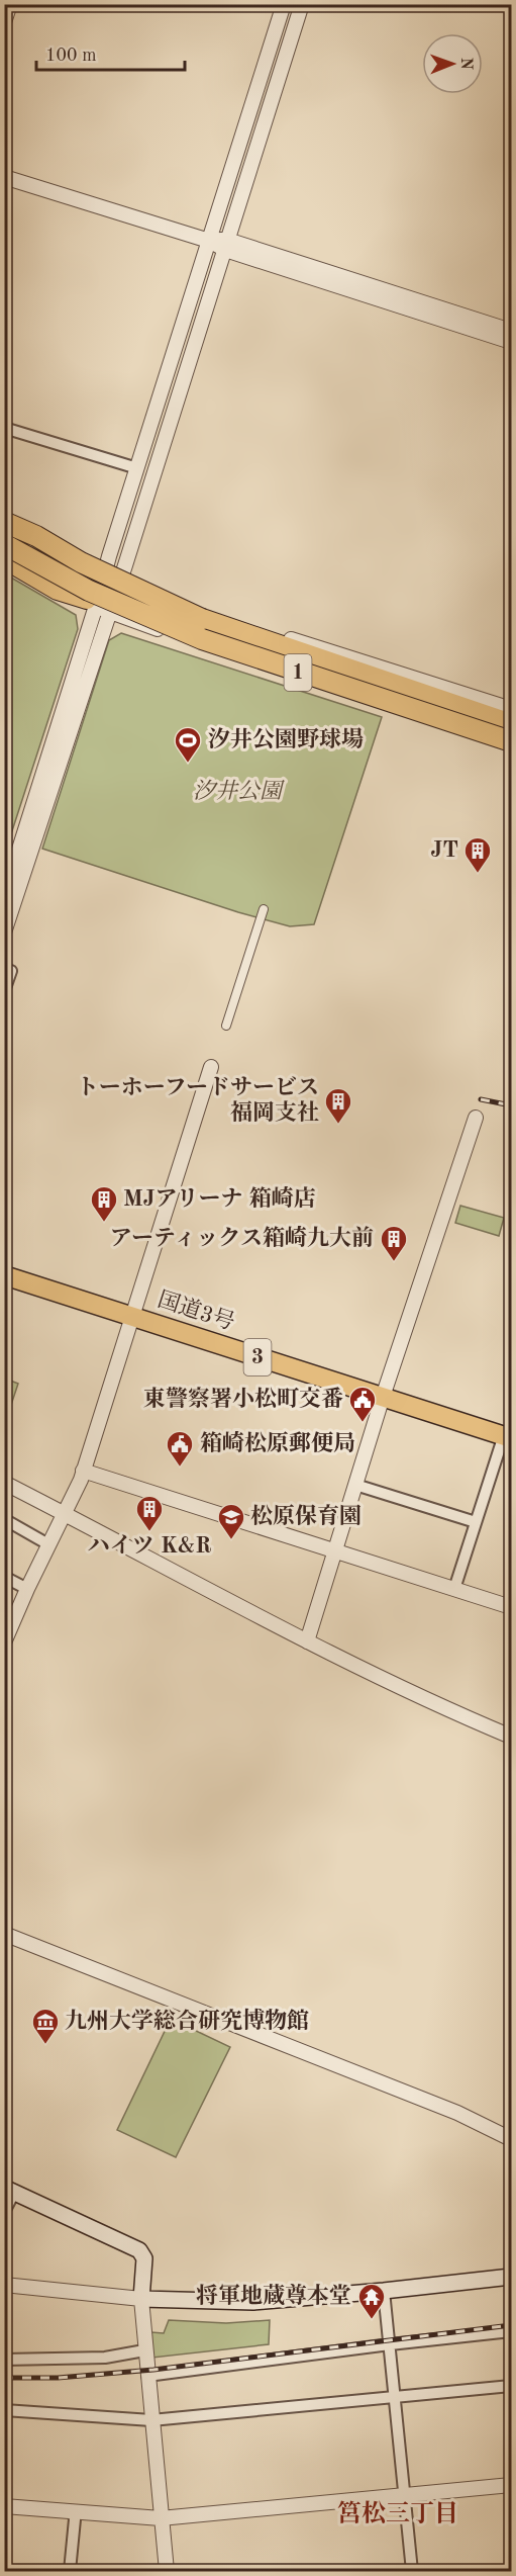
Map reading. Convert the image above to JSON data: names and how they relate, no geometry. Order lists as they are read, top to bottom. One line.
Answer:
{"streets":{"highway":["1","国道3号","3"]},"districts":["筥松三丁目"],"parks":["汐井公園"],"places":{"sports":["汐井公園野球場"],"building":["JT","トーホーフードサービス 福岡支社","MJアリーナ 箱崎店","アーティックス箱崎九大前","ハイツ K&R"],"public building":["東警察署小松町交番","箱崎松原郵便局"],"school or university":["松原保育園"],"museum":["九州大学総合研究博物館"],"temple":["将軍地蔵尊本堂"]},"scale_bar":"100 m","north":"right"}
